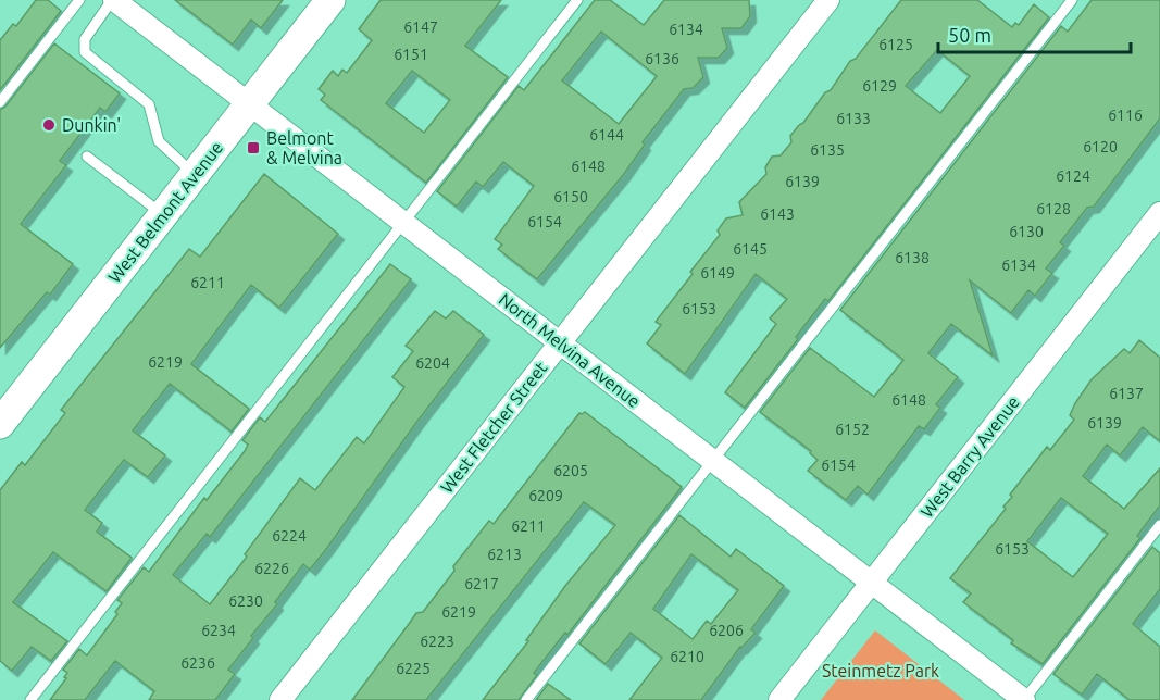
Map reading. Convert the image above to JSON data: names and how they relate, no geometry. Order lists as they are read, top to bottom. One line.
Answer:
{"streets":{"main road":["West Belmont Avenue"],"street":["North Melvina Avenue","West Fletcher Street","West Barry Avenue"]},"crossings":[["West Belmont Avenue","North Melvina Avenue"],["North Melvina Avenue","West Fletcher Street"],["North Melvina Avenue","West Barry Avenue"]],"parks":["Steinmetz Park"],"places":{"other":["Dunkin'"],"transit":["Belmont & Melvina"]},"house_numbers":["6147","6134","6125","6151","6136","6129","6116","6133","6144","6120","6135","6148","6124","6139","6150","6128","6143","6154","6130","6145","6138","6134","6149","6211","6153","6219","6204","6137","6148","6139","6152","6154","6205","6209","6211","6224","6153","6213","6226","6217","6230","6219","6234","6206","6223","6210","6236","6225"],"scale_bar":"50 m"}
